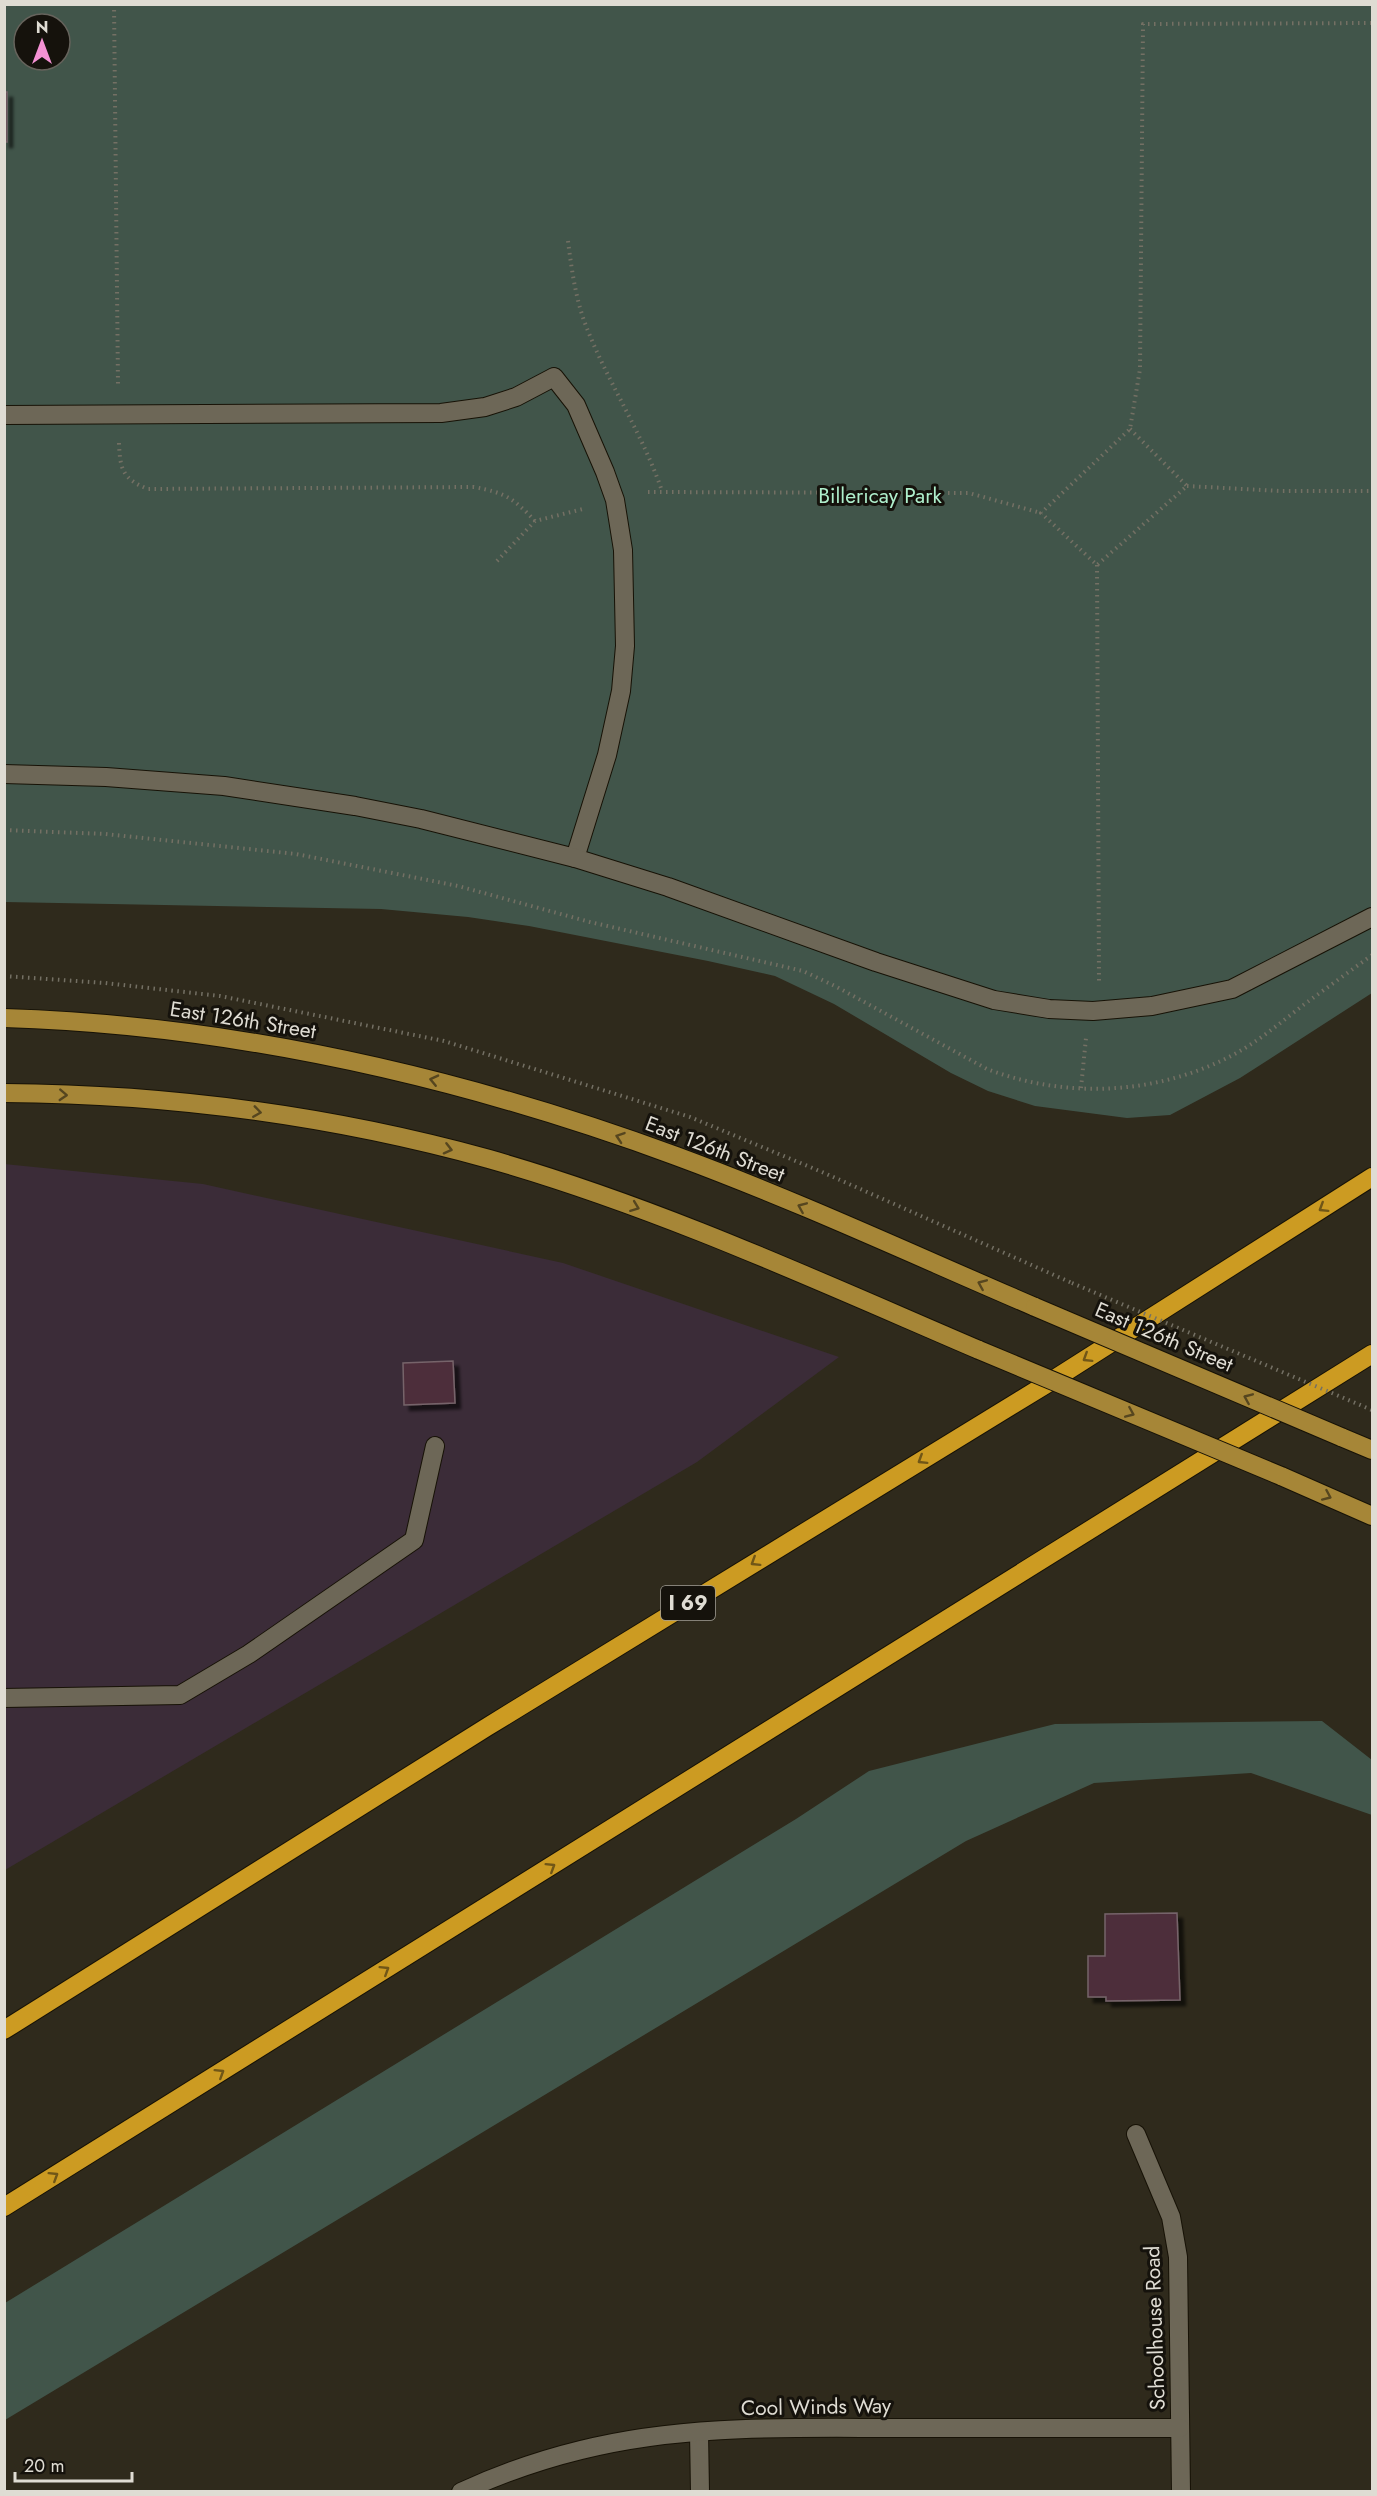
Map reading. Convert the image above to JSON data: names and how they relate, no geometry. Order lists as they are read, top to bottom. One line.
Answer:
{"streets":{"highway":["I 69"],"main road":["East 126th Street"],"street":["Schoolhouse Road","Cool Winds Way"]},"crossings":[["Schoolhouse Road","Cool Winds Way"]],"parks":["Billericay Park"],"scale_bar":"20 m","north":"top"}
